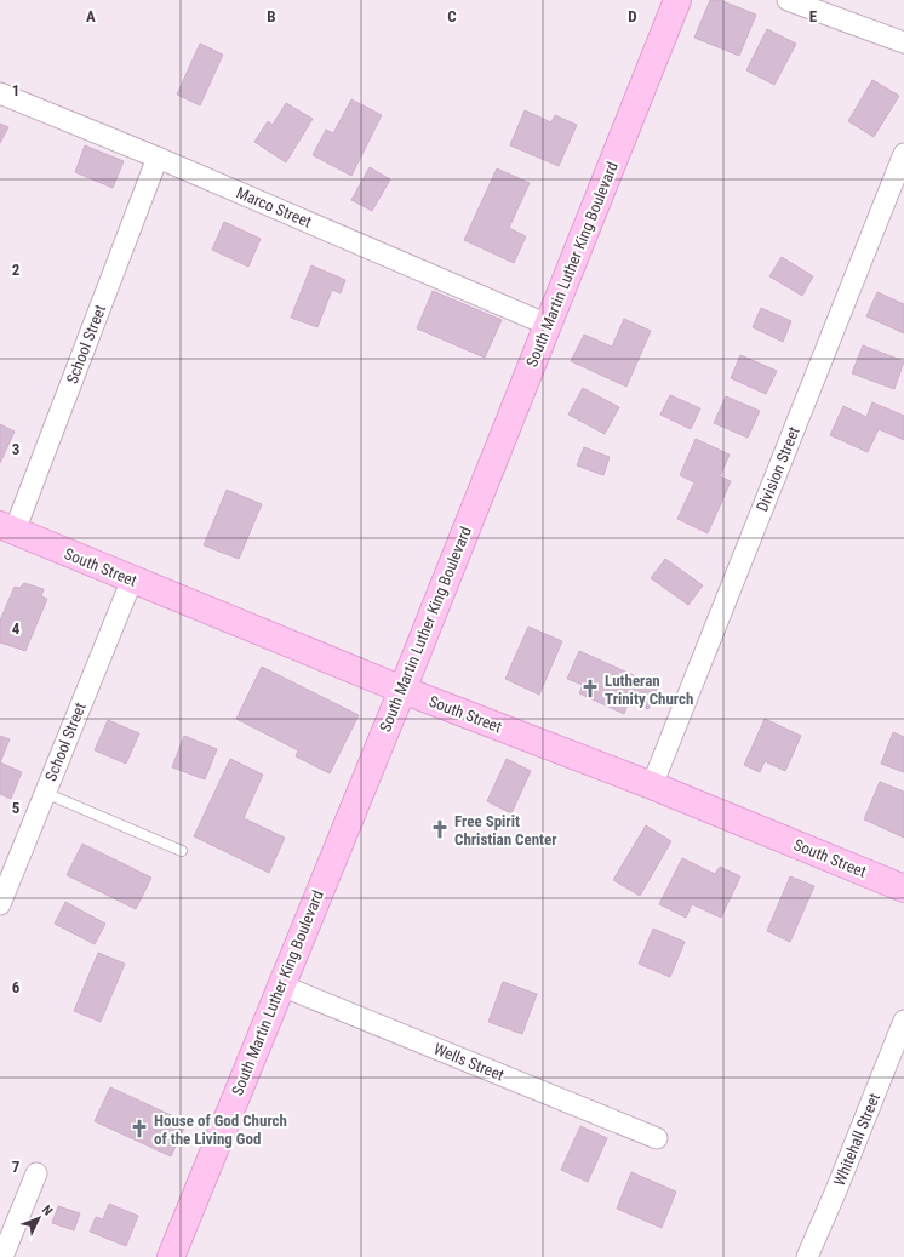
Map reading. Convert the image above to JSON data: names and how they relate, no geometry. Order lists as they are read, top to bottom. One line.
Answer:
{"streets":{"street":["Marco Street","South Martin Luther King Boulevard","School Street","Division Street","South Street","Wells Street","Whitehall Street"]},"crossings":[["Marco Street","South Martin Luther King Boulevard"],["Marco Street","School Street"],["South Martin Luther King Boulevard","South Street"],["South Martin Luther King Boulevard","Wells Street"],["School Street","South Street"],["Division Street","South Street"]],"places":{"church":["Lutheran Trinity Church","Free Spirit Christian Center","House of God Church of the Living God"]},"north":"top right","grid":{"columns":["A","B","C","D","E"],"rows":["1","2","3","4","5","6","7"]}}
